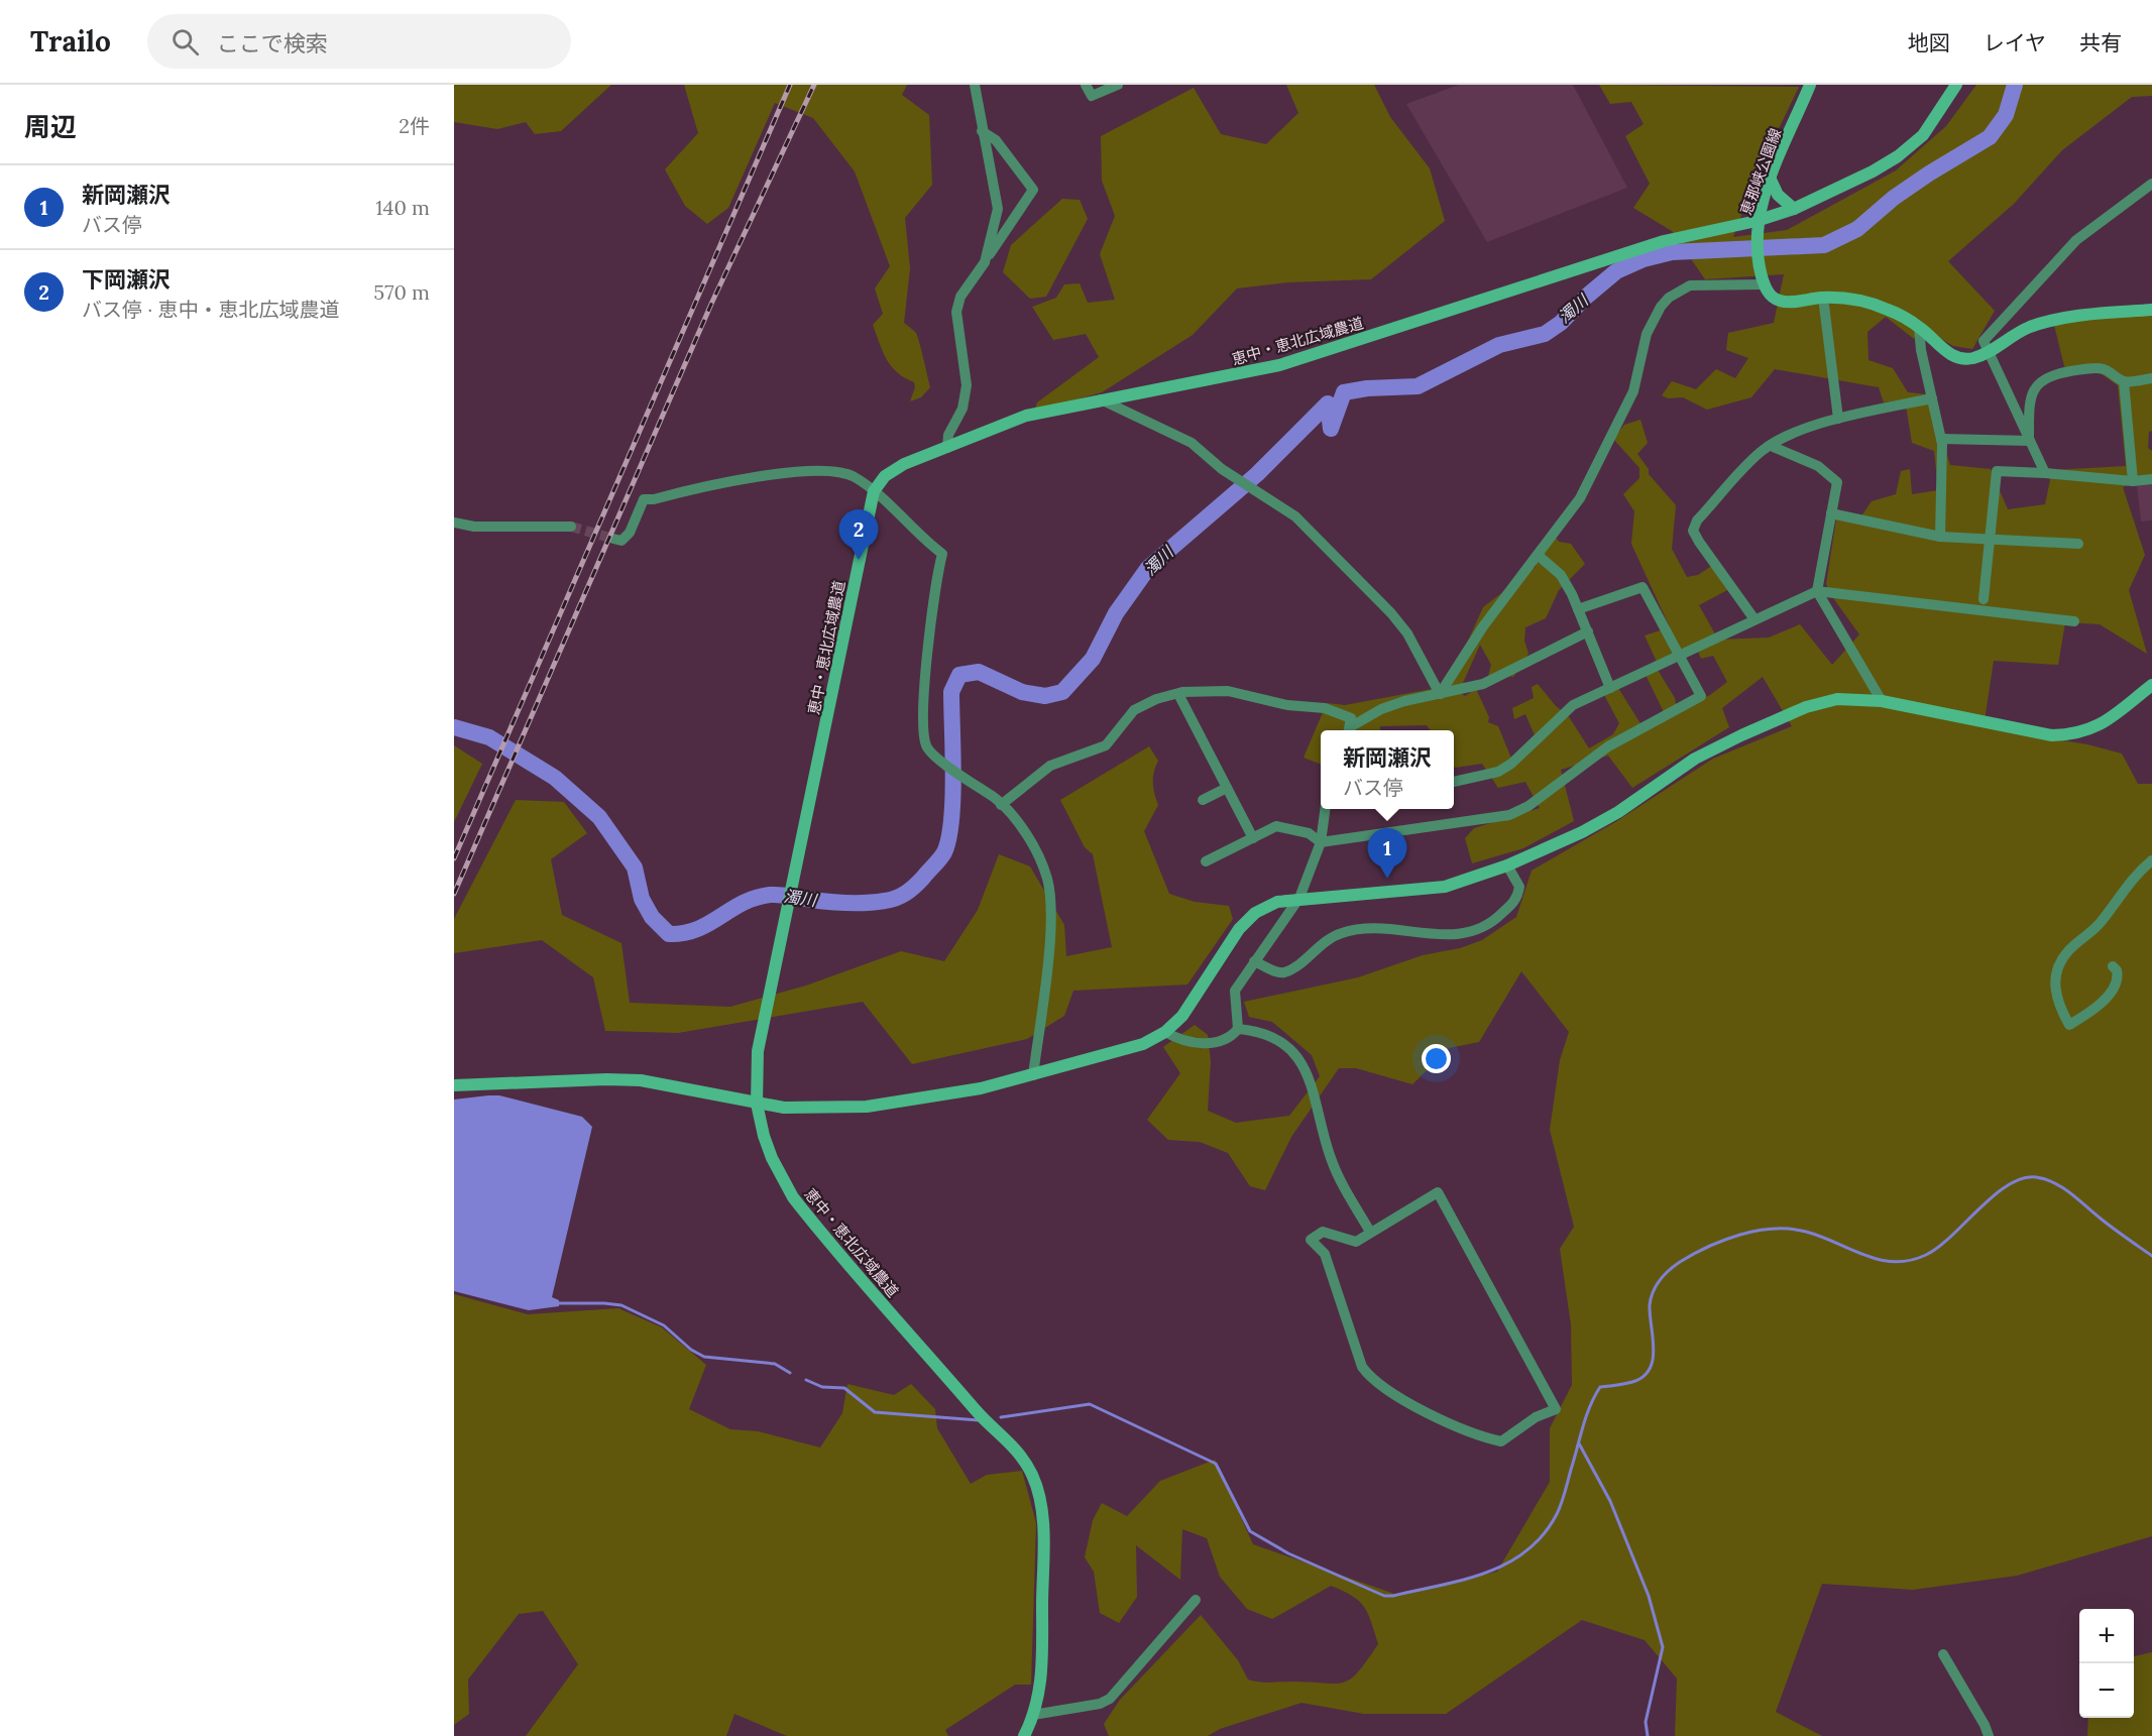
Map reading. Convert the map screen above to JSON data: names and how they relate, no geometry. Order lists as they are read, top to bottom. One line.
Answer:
{"streets":{"street":["恵那峡公園線","恵中・恵北広域農道"]},"crossings":[["恵那峡公園線","恵中・恵北広域農道"]],"water":["濁川"],"page":{"header":"Trailo","search":"ここで検索","nav":["地図","レイヤ","共有"],"heading":["周辺","2件"],"list":[{"mark":"1","name":"新岡瀬沢","note":"バス停","value":"140 m"},{"mark":"2","name":"下岡瀬沢","note":"バス停 · 恵中・恵北広域農道","value":"570 m"}],"pins":["2","1"],"popup":["新岡瀬沢","バス停"],"map_buttons":["+","−"]}}
